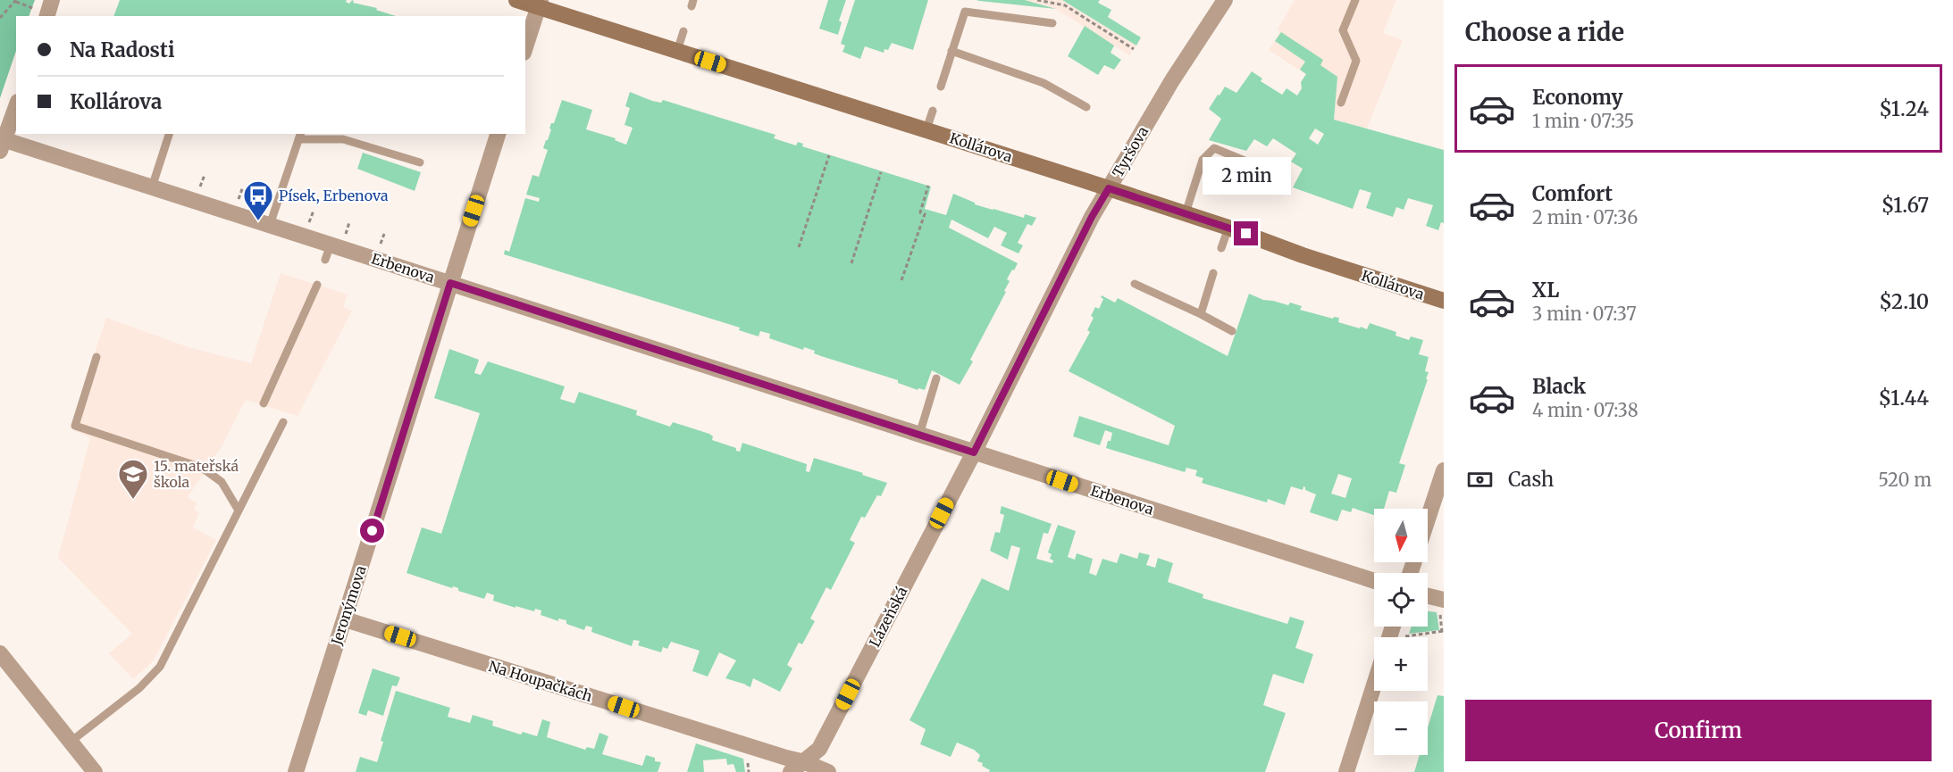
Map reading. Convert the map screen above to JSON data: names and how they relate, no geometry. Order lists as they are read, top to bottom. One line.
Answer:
{"streets":{"main road":["Kollárova"],"street":["Tyršova","Erbenova","Jeronýmova","Lázeňská","Na Houpačkách"]},"crossings":[["Kollárova","Tyršova"],["Tyršova","Erbenova"],["Tyršova","Lázeňská"],["Erbenova","Jeronýmova"],["Erbenova","Lázeňská"],["Jeronýmova","Na Houpačkách"],["Lázeňská","Na Houpačkách"]],"places":{"bus stop":["Písek, Erbenova"],"school or university":["15. mateřská škola"]},"north":"bottom","page":{"heading":"Choose a ride","banner":["Na Radosti","Kollárova"],"list":[{"name":"Economy","note":"1 min · 07:35","value":"$1.24"},{"name":"Comfort","note":"2 min · 07:36","value":"$1.67"},{"name":"XL","note":"3 min · 07:37","value":"$2.10"},{"name":"Black","note":"4 min · 07:38","value":"$1.44"}],"bubble":"2 min","pay":["Cash","520 m"],"map_buttons":["+","−"],"buttons":"Confirm"}}
